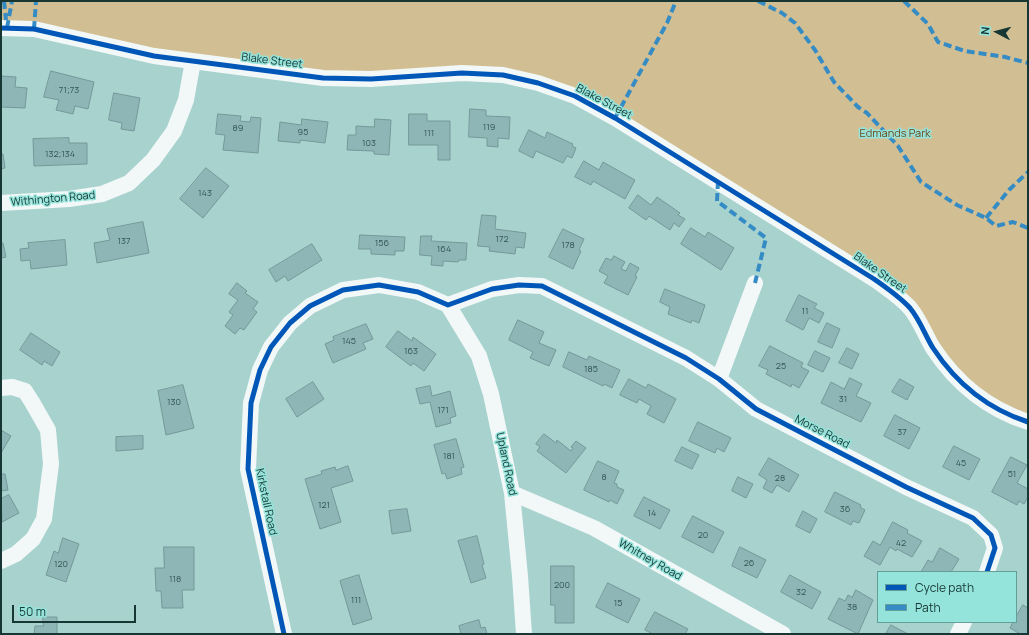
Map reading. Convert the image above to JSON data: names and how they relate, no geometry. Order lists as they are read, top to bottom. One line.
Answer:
{"streets":{"street":["Blake Street","Withington Road","Morse Road","Upland Road","Kirkstall Road","Whitney Road"]},"crossings":[["Blake Street","Withington Road"],["Morse Road","Upland Road"],["Morse Road","Kirkstall Road"],["Upland Road","Kirkstall Road"],["Upland Road","Whitney Road"]],"parks":["Edmands Park"],"house_numbers":["71;73","119","89","95","111","103","132;134","143","172","137","156","178","164","11","145","163","25","185","31","130","171","37","181","45","51","8","28","121","36","14","20","42","26","120","118","200","32","111","15","38"],"legend":["Cycle path","Path"],"scale_bar":"50 m","north":"left"}
